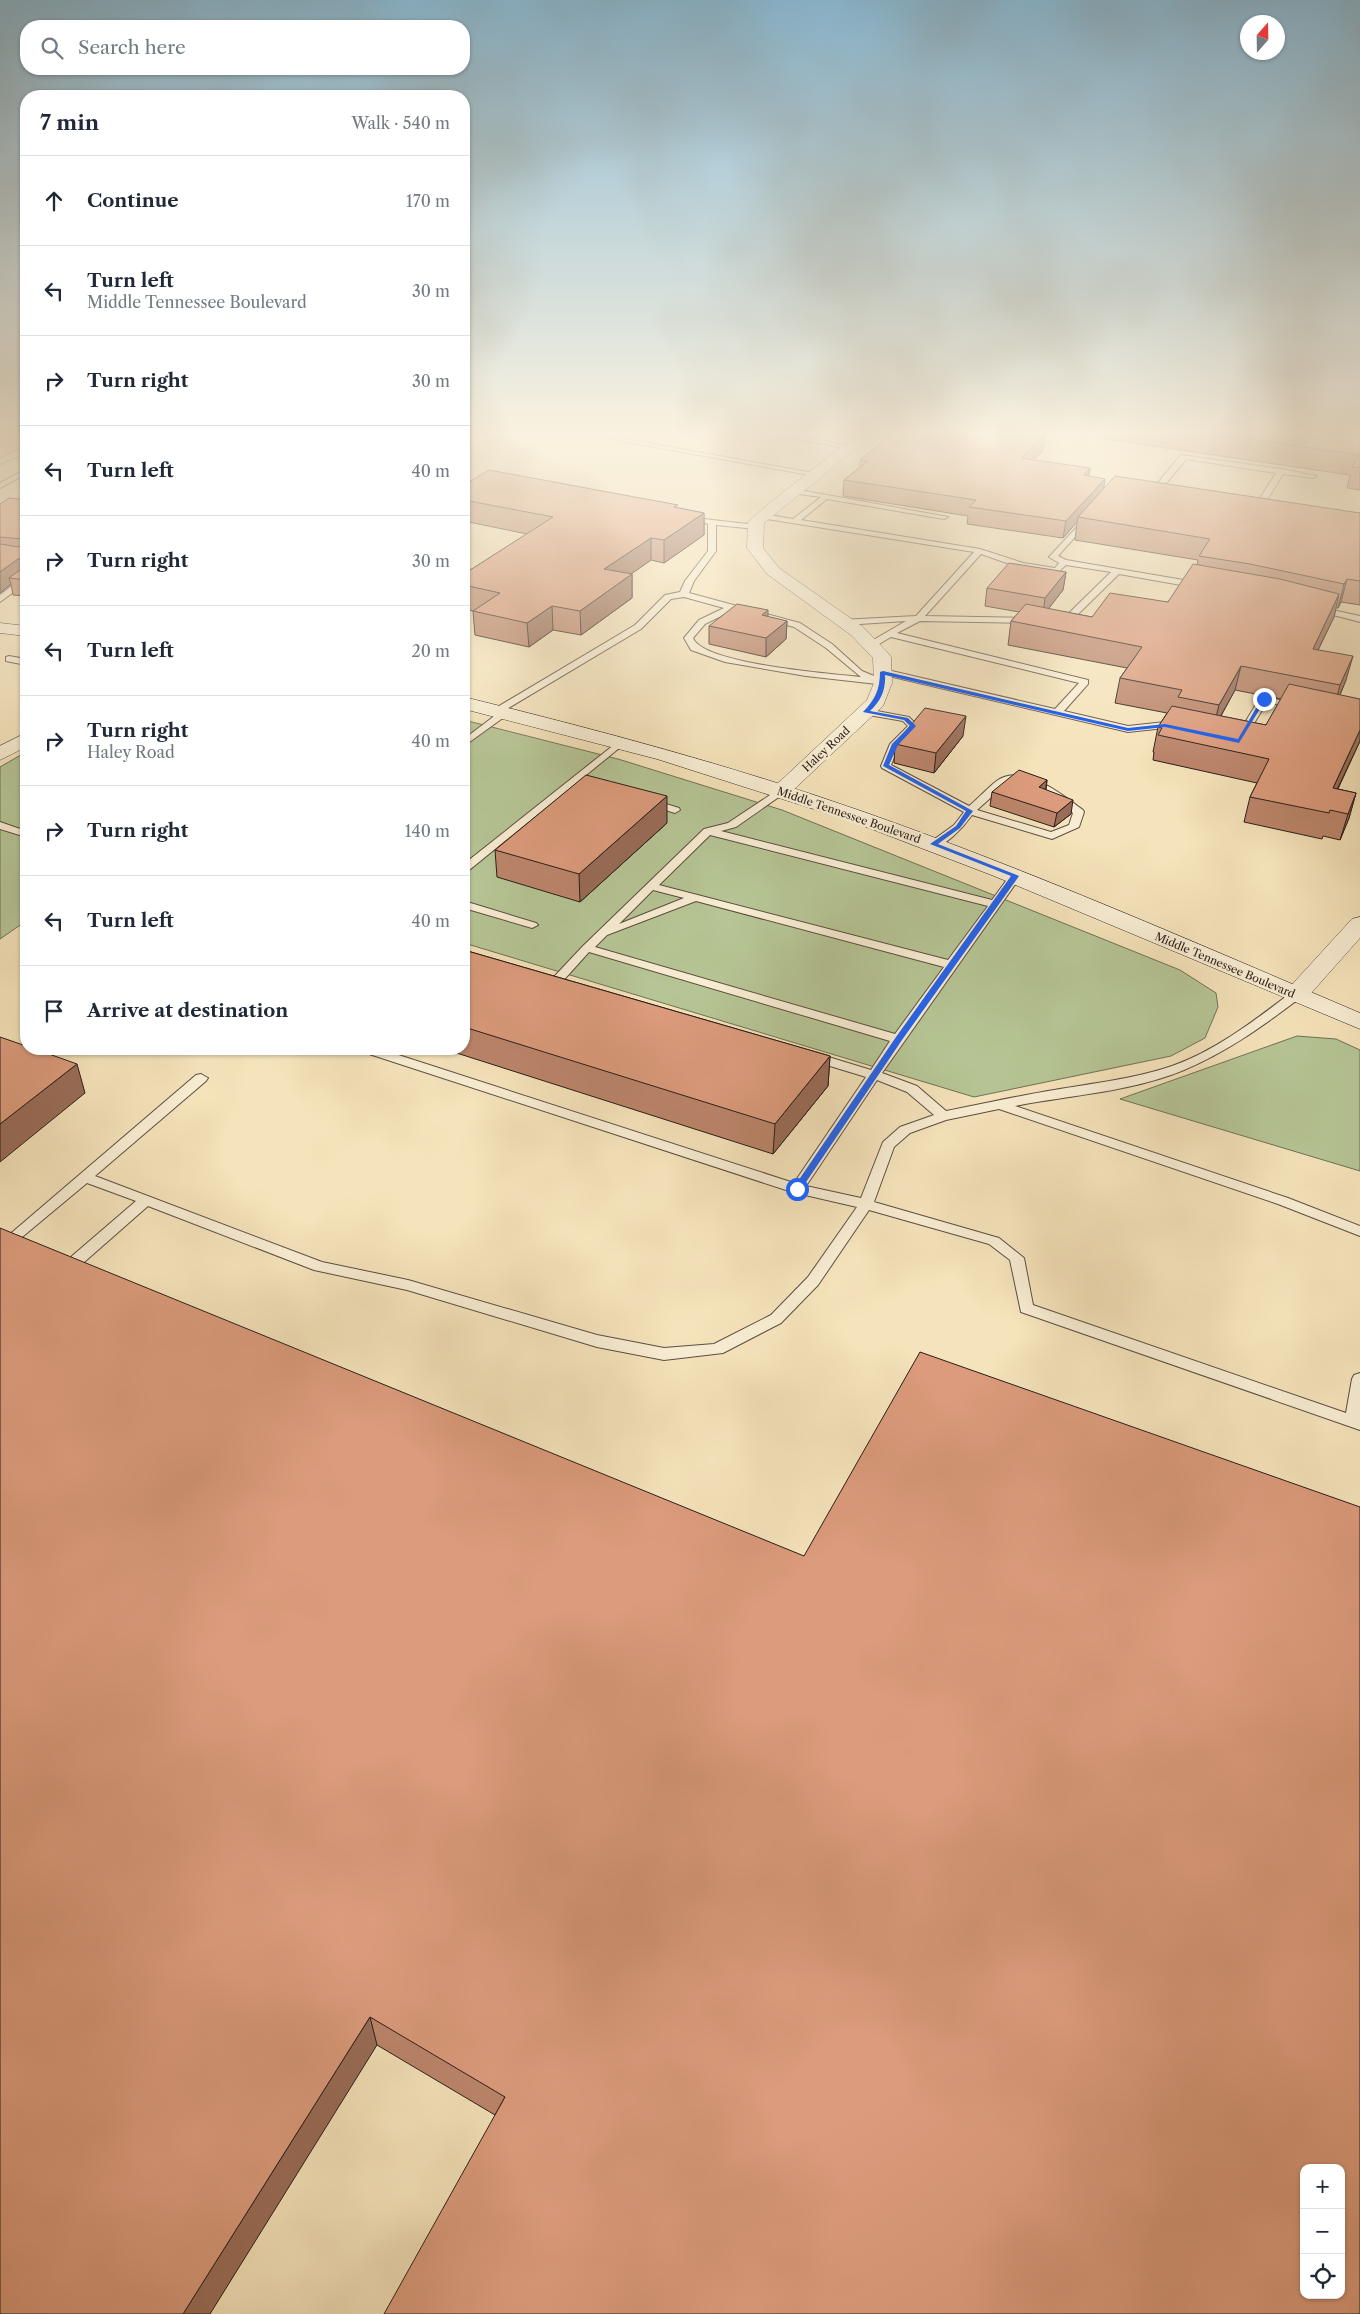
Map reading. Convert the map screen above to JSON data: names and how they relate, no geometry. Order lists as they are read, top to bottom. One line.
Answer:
{"streets":{"street":["Haley Road","Middle Tennessee Boulevard"]},"crossings":[["Haley Road","Middle Tennessee Boulevard"]],"north":"top","page":{"search":"Search here","heading":["7 min","Walk · 540 m"],"list":[["Continue","170 m"],["Turn left","Middle Tennessee Boulevard","30 m"],["Turn right","30 m"],["Turn left","40 m"],["Turn right","30 m"],["Turn left","20 m"],["Turn right","Haley Road","40 m"],["Turn right","140 m"],["Turn left","40 m"],"Arrive at destination"],"map_buttons":["+","−"]}}
